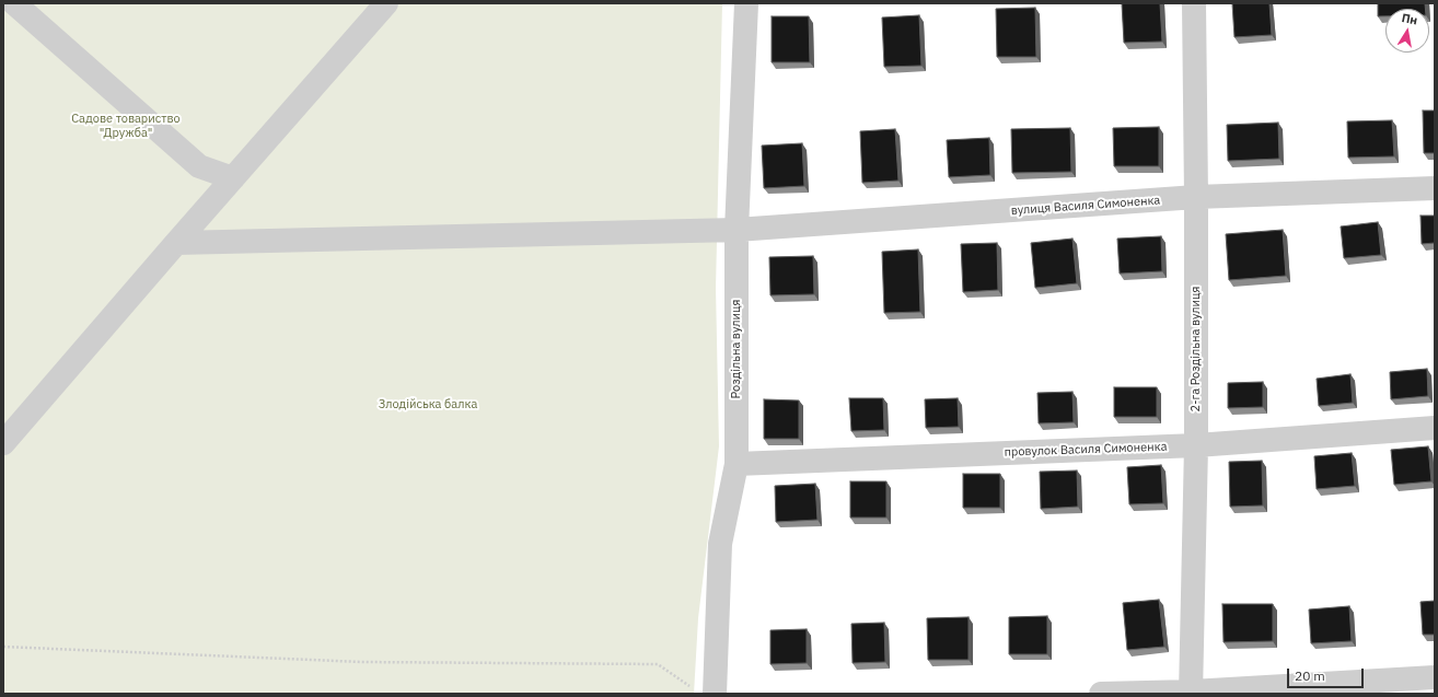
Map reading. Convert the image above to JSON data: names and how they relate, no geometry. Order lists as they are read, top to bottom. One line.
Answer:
{"streets":{"street":["вулиця Василя Симоненка","Роздільна вулиця","2-га Роздільна вулиця","провулок Василя Симоненка"]},"crossings":[["вулиця Василя Симоненка","Роздільна вулиця"],["вулиця Василя Симоненка","2-га Роздільна вулиця"],["Роздільна вулиця","провулок Василя Симоненка"],["2-га Роздільна вулиця","провулок Василя Симоненка"]],"parks":["Садове товариство \"Дружба\"","Злодійська балка"],"scale_bar":"20 m","north":"top"}
